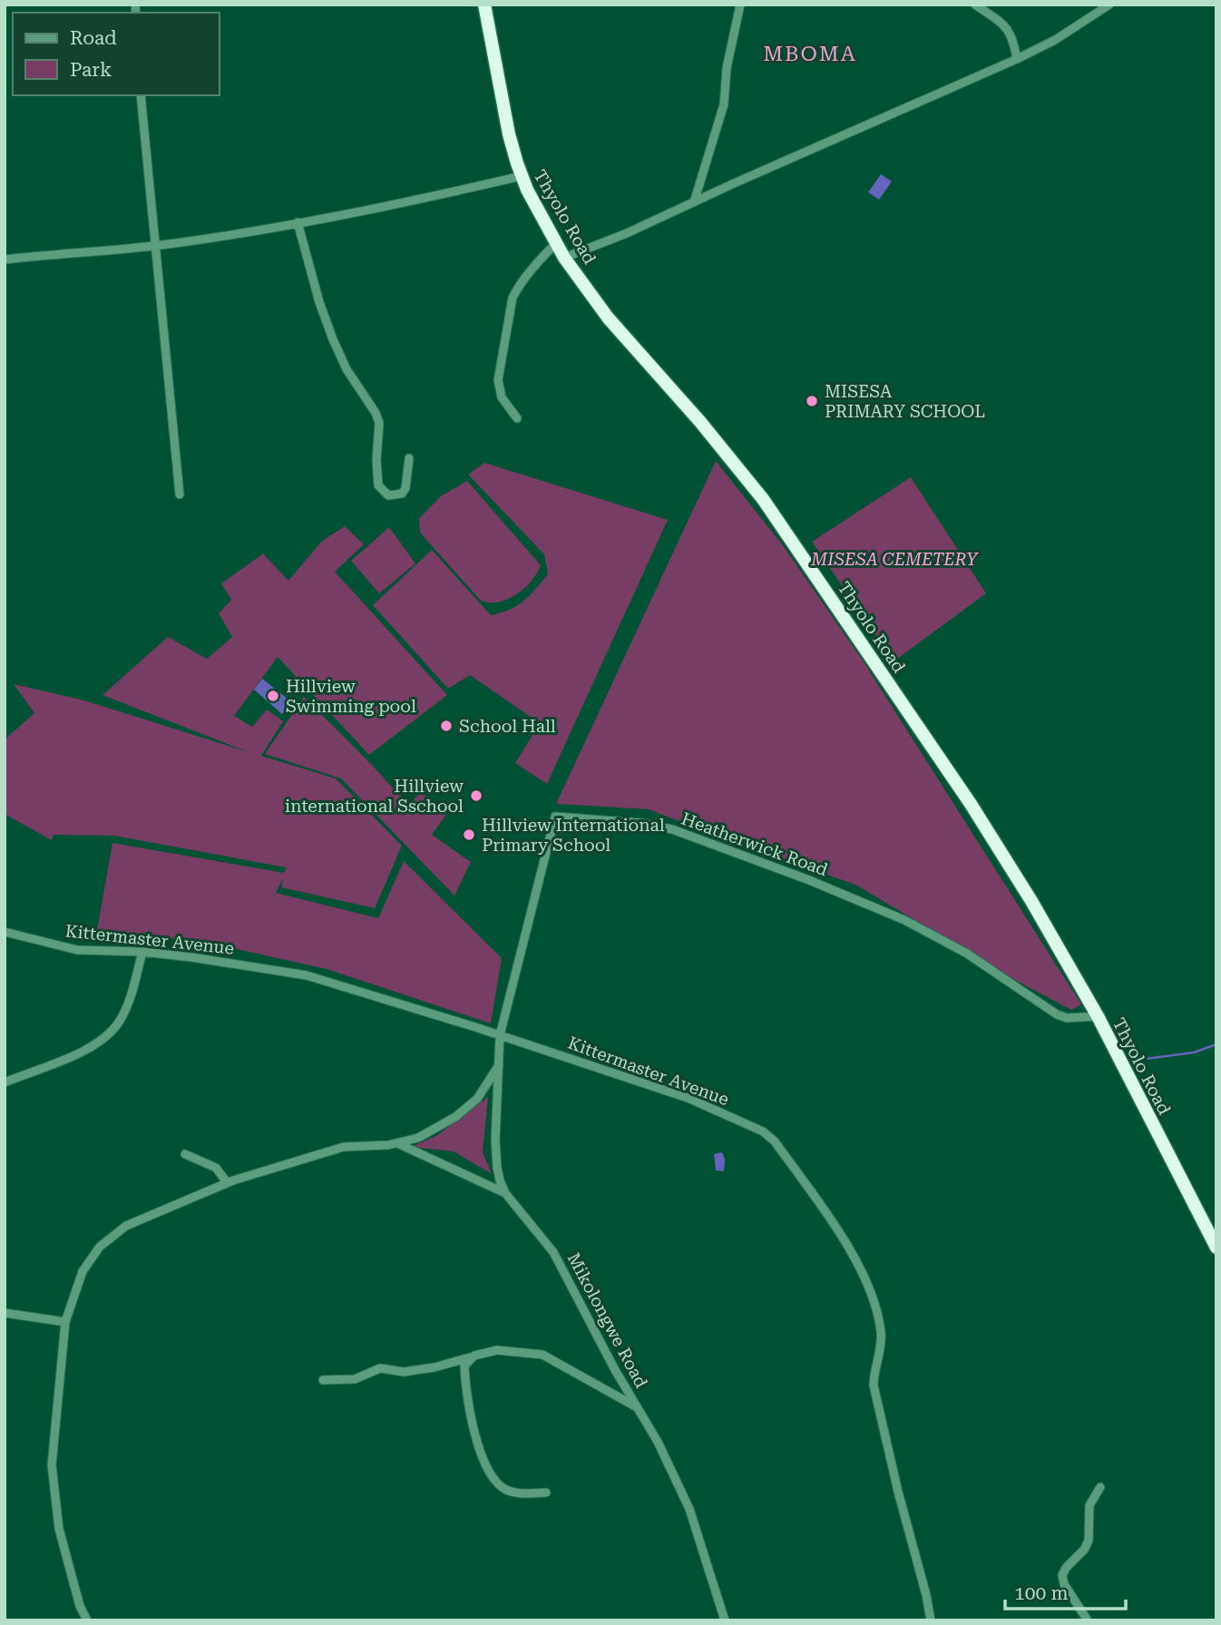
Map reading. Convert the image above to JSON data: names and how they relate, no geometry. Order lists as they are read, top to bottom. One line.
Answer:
{"streets":{"highway":["Thyolo Road"],"street":["Heatherwick Road","Kittermaster Avenue","Mikolongwe Road"]},"crossings":[["Thyolo Road","Heatherwick Road"],["Heatherwick Road","Kittermaster Avenue"],["Heatherwick Road","Mikolongwe Road"],["Kittermaster Avenue","Mikolongwe Road"]],"districts":["MBOMA"],"parks":["MISESA CEMETERY"],"places":["MISESA PRIMARY SCHOOL","Hillview Swimming pool","School Hall","Hillview international Sschool","Hillview International Primary School"],"legend":["Road","Park"],"scale_bar":"100 m"}
